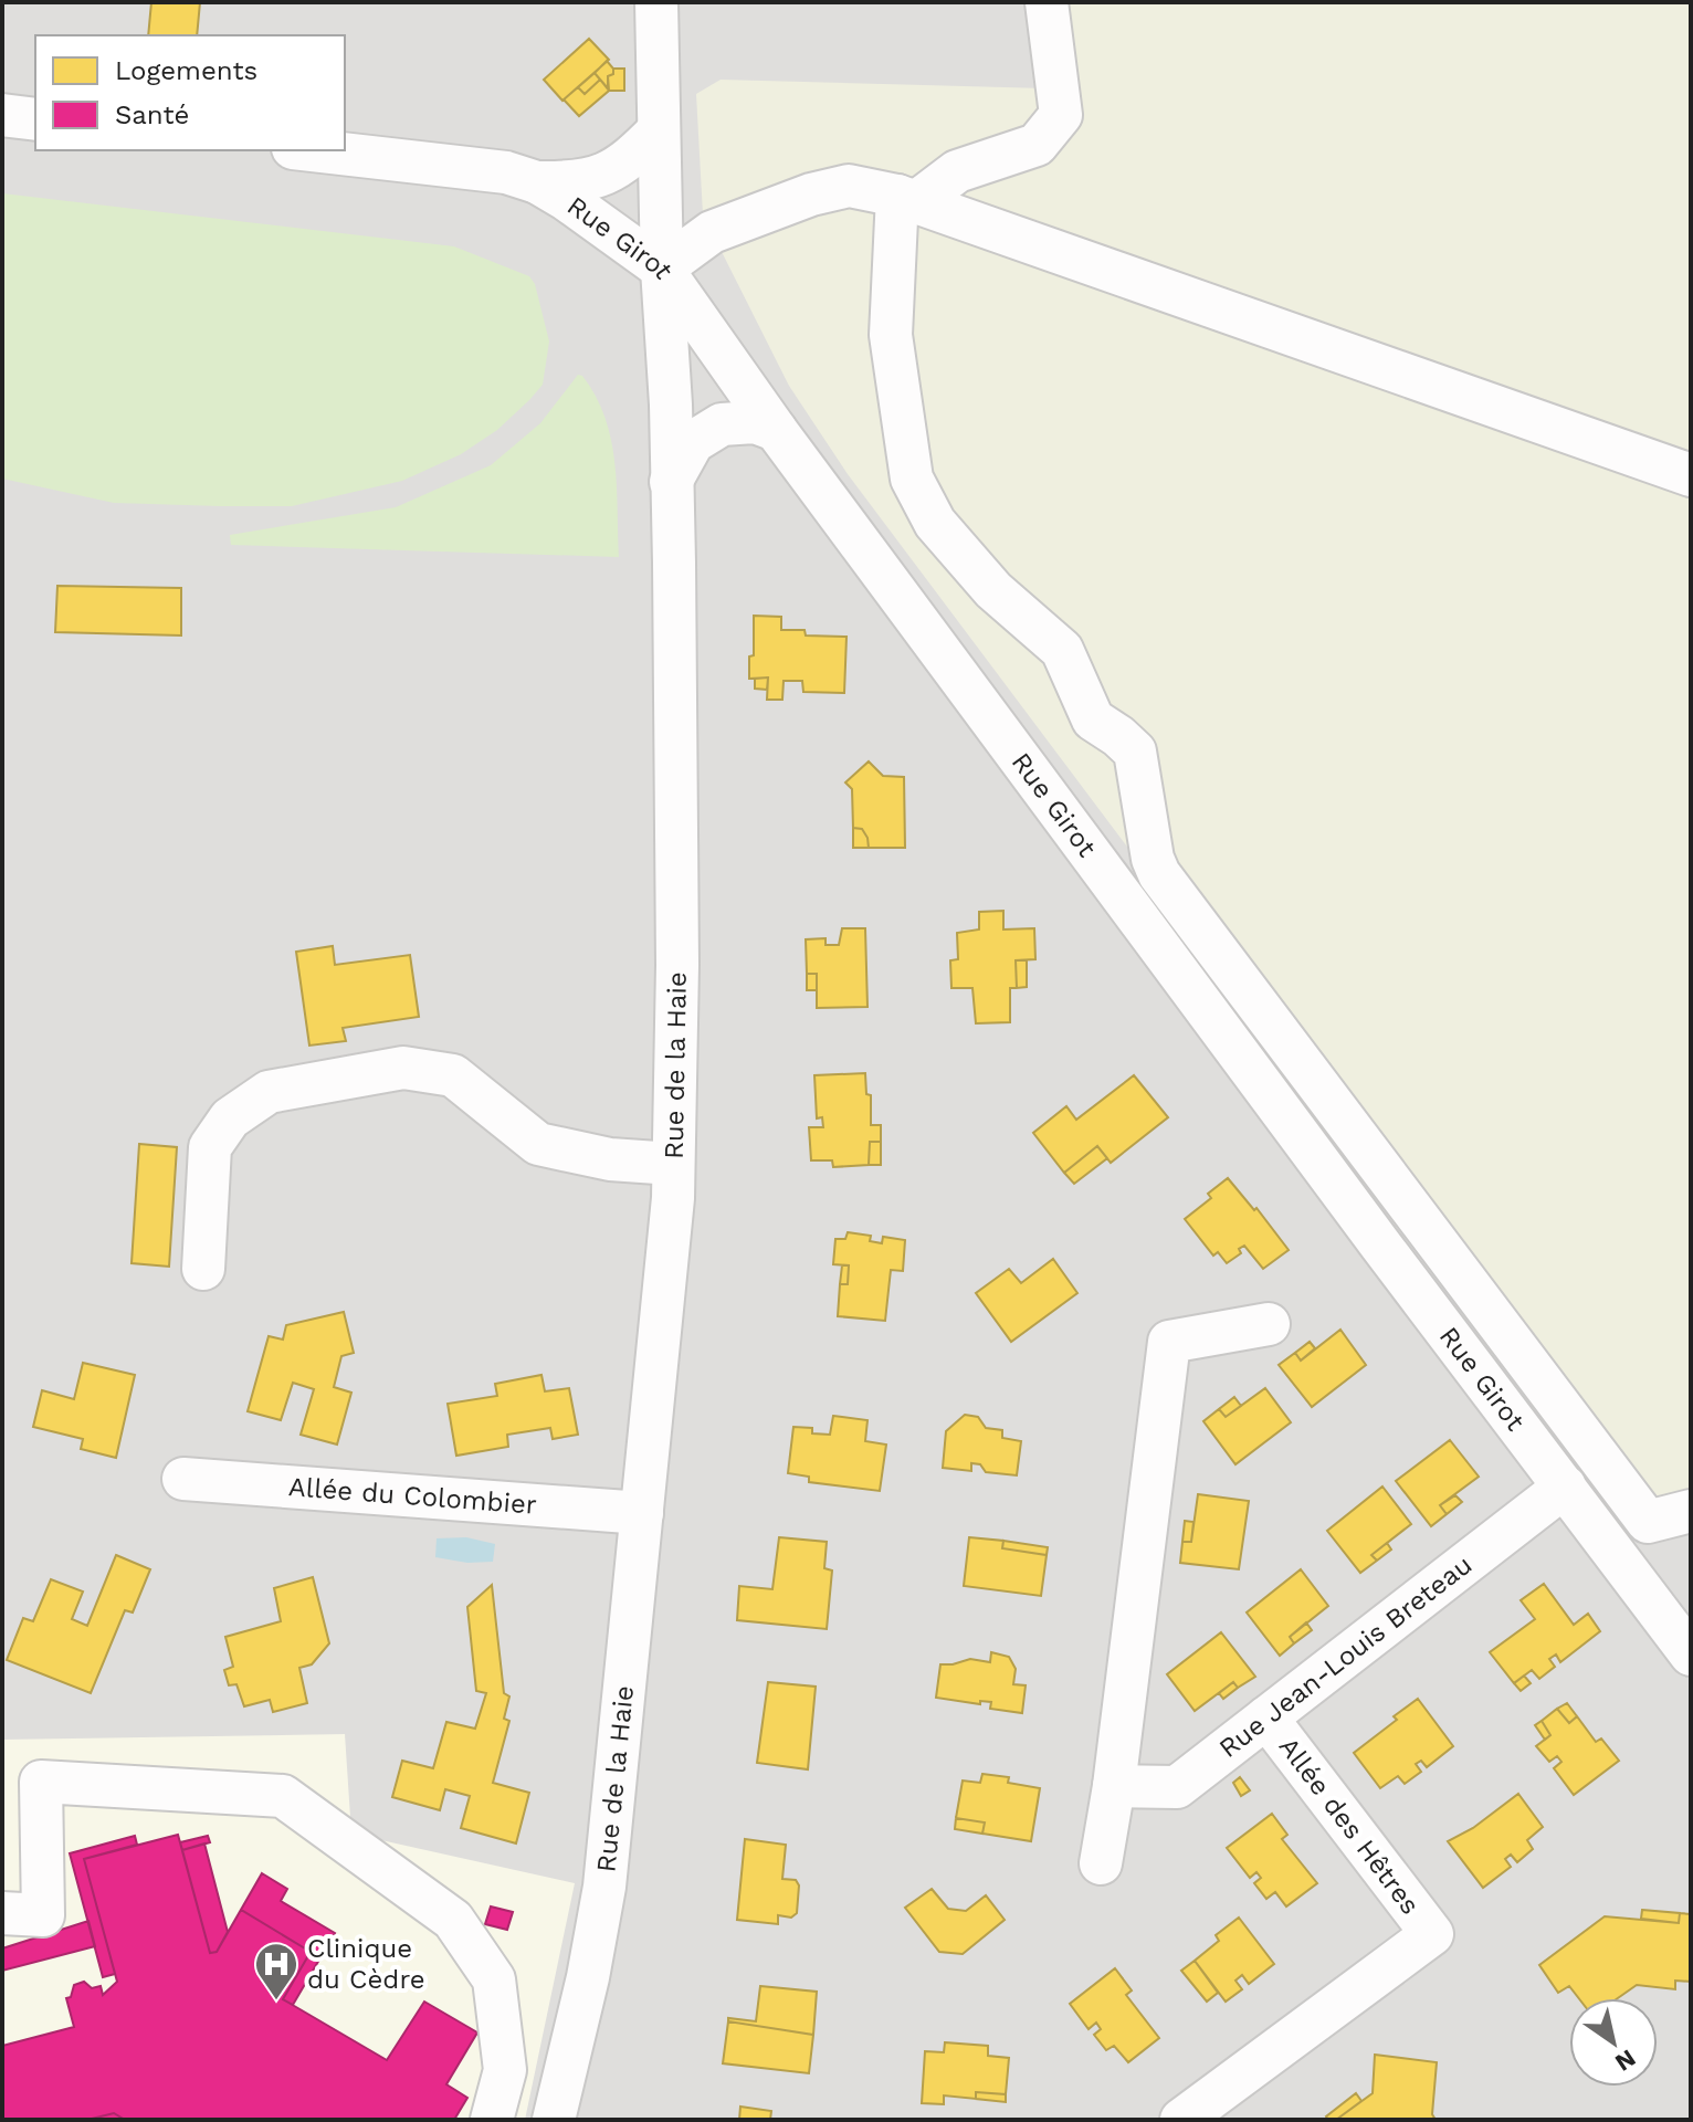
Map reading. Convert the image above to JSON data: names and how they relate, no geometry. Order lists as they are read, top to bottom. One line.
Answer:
{"streets":{"street":["Rue Girot","Rue de la Haie","Allée du Colombier","Rue Jean-Louis Breteau","Allée des Hêtres"]},"crossings":[["Rue Girot","Rue de la Haie"],["Rue Girot","Rue Jean-Louis Breteau"],["Rue de la Haie","Allée du Colombier"],["Rue Jean-Louis Breteau","Allée des Hêtres"]],"places":{"hospital":["Clinique du Cèdre"]},"legend":["Logements","Santé"],"north":"bottom right"}
